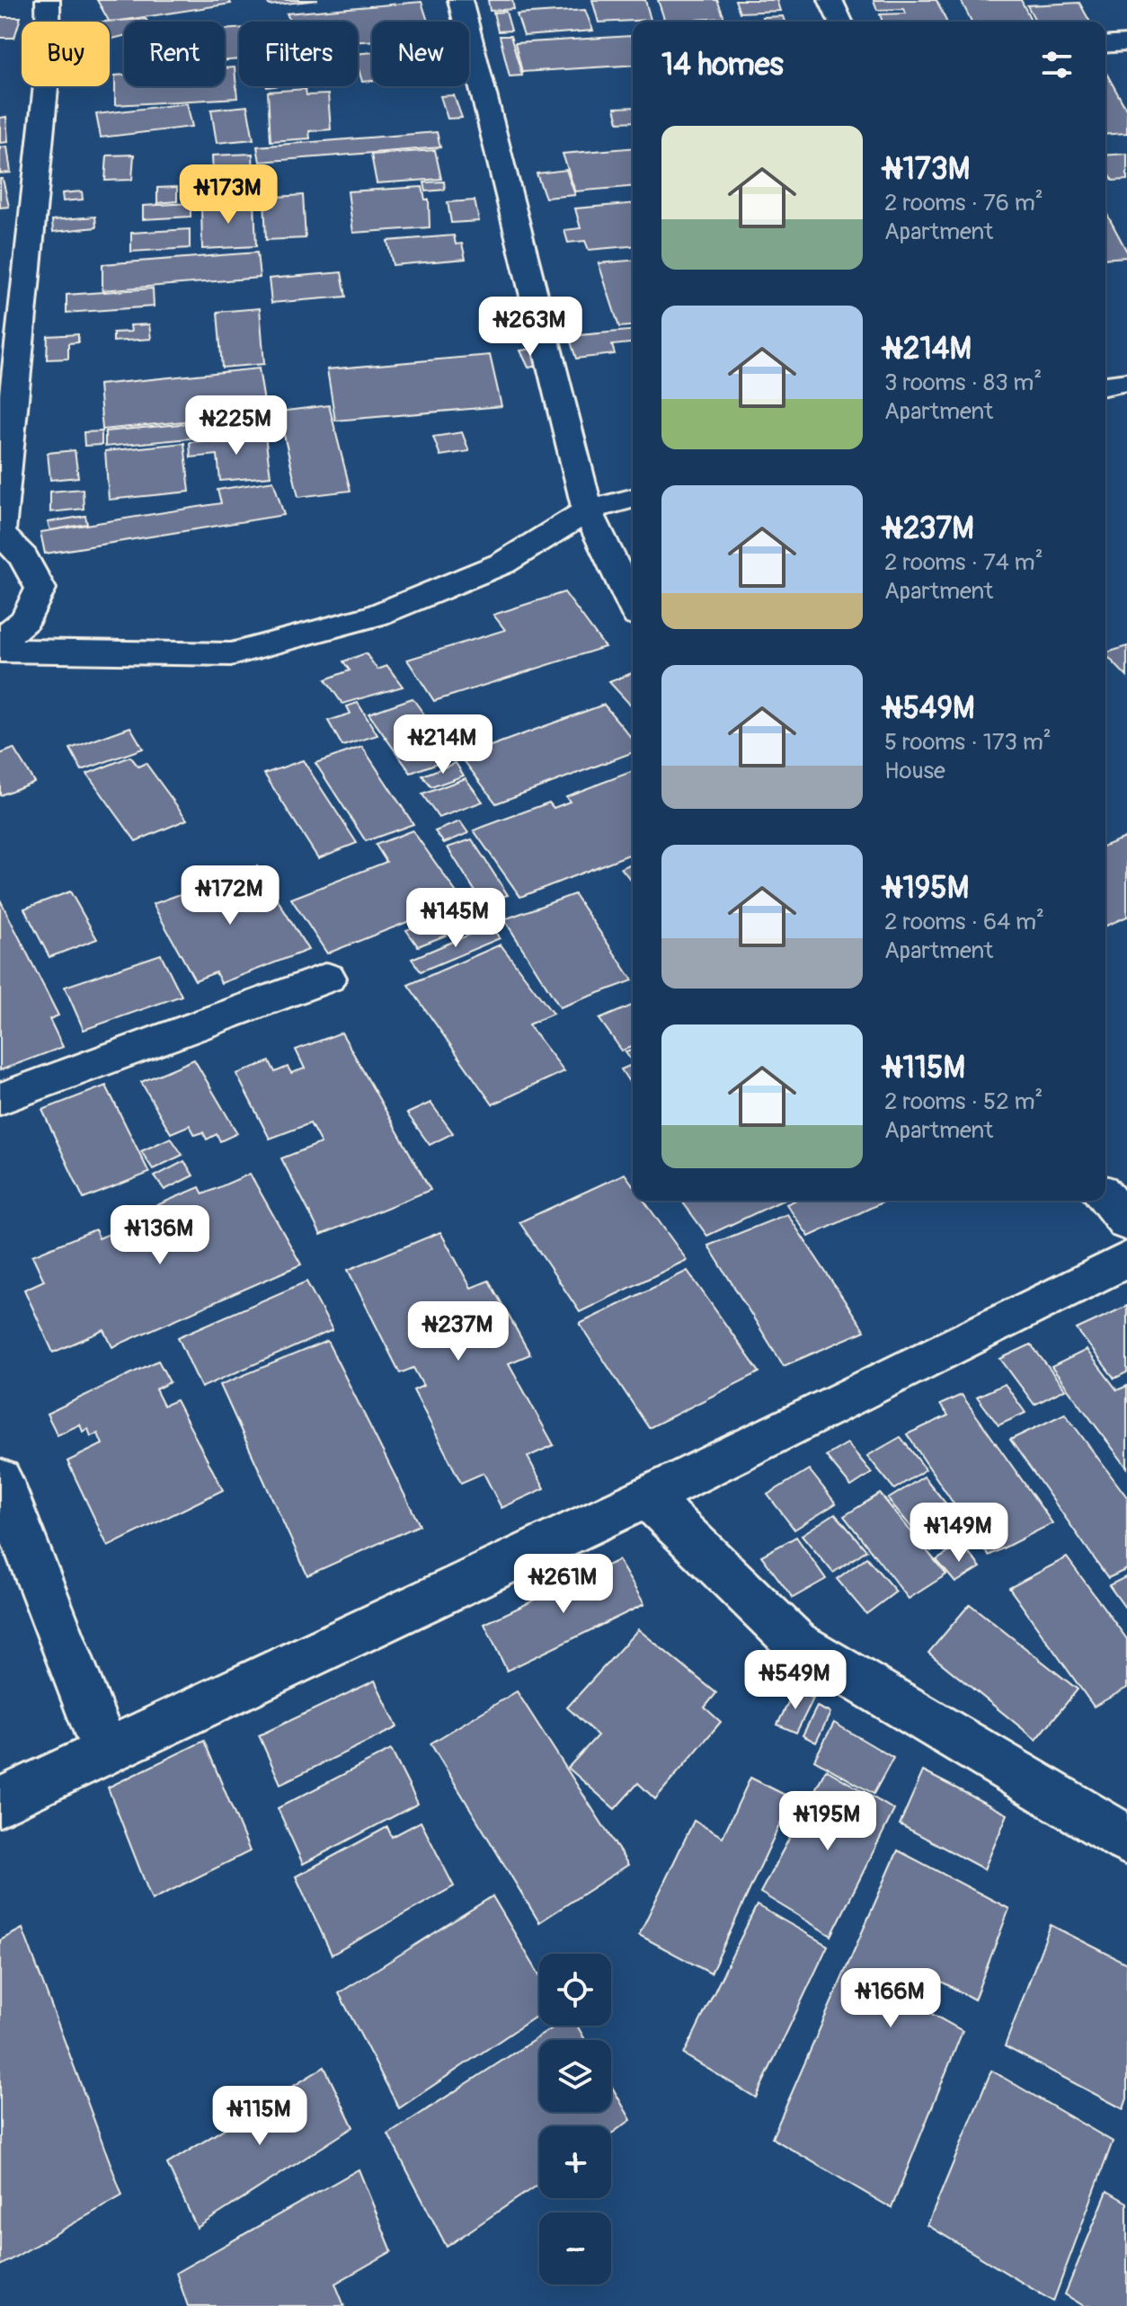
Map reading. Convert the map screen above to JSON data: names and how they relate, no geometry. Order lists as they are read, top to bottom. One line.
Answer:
{"page":{"chip":["Buy","Rent","Filters","New"],"heading":"14 homes","list":[{"name":"₦173M","note":"2 rooms · 76 m² · Apartment"},{"name":"₦214M","note":"3 rooms · 83 m² · Apartment"},{"name":"₦237M","note":"2 rooms · 74 m² · Apartment"},{"name":"₦549M","note":"5 rooms · 173 m² · House"},{"name":"₦195M","note":"2 rooms · 64 m² · Apartment"},{"name":"₦115M","note":"2 rooms · 52 m² · Apartment"}],"price":["₦173M","₦263M","₦225M","₦214M","₦172M","₦145M","₦136M","₦237M","₦149M","₦261M","₦549M","₦195M","₦166M","₦115M"],"map_buttons":["+","−"]}}
